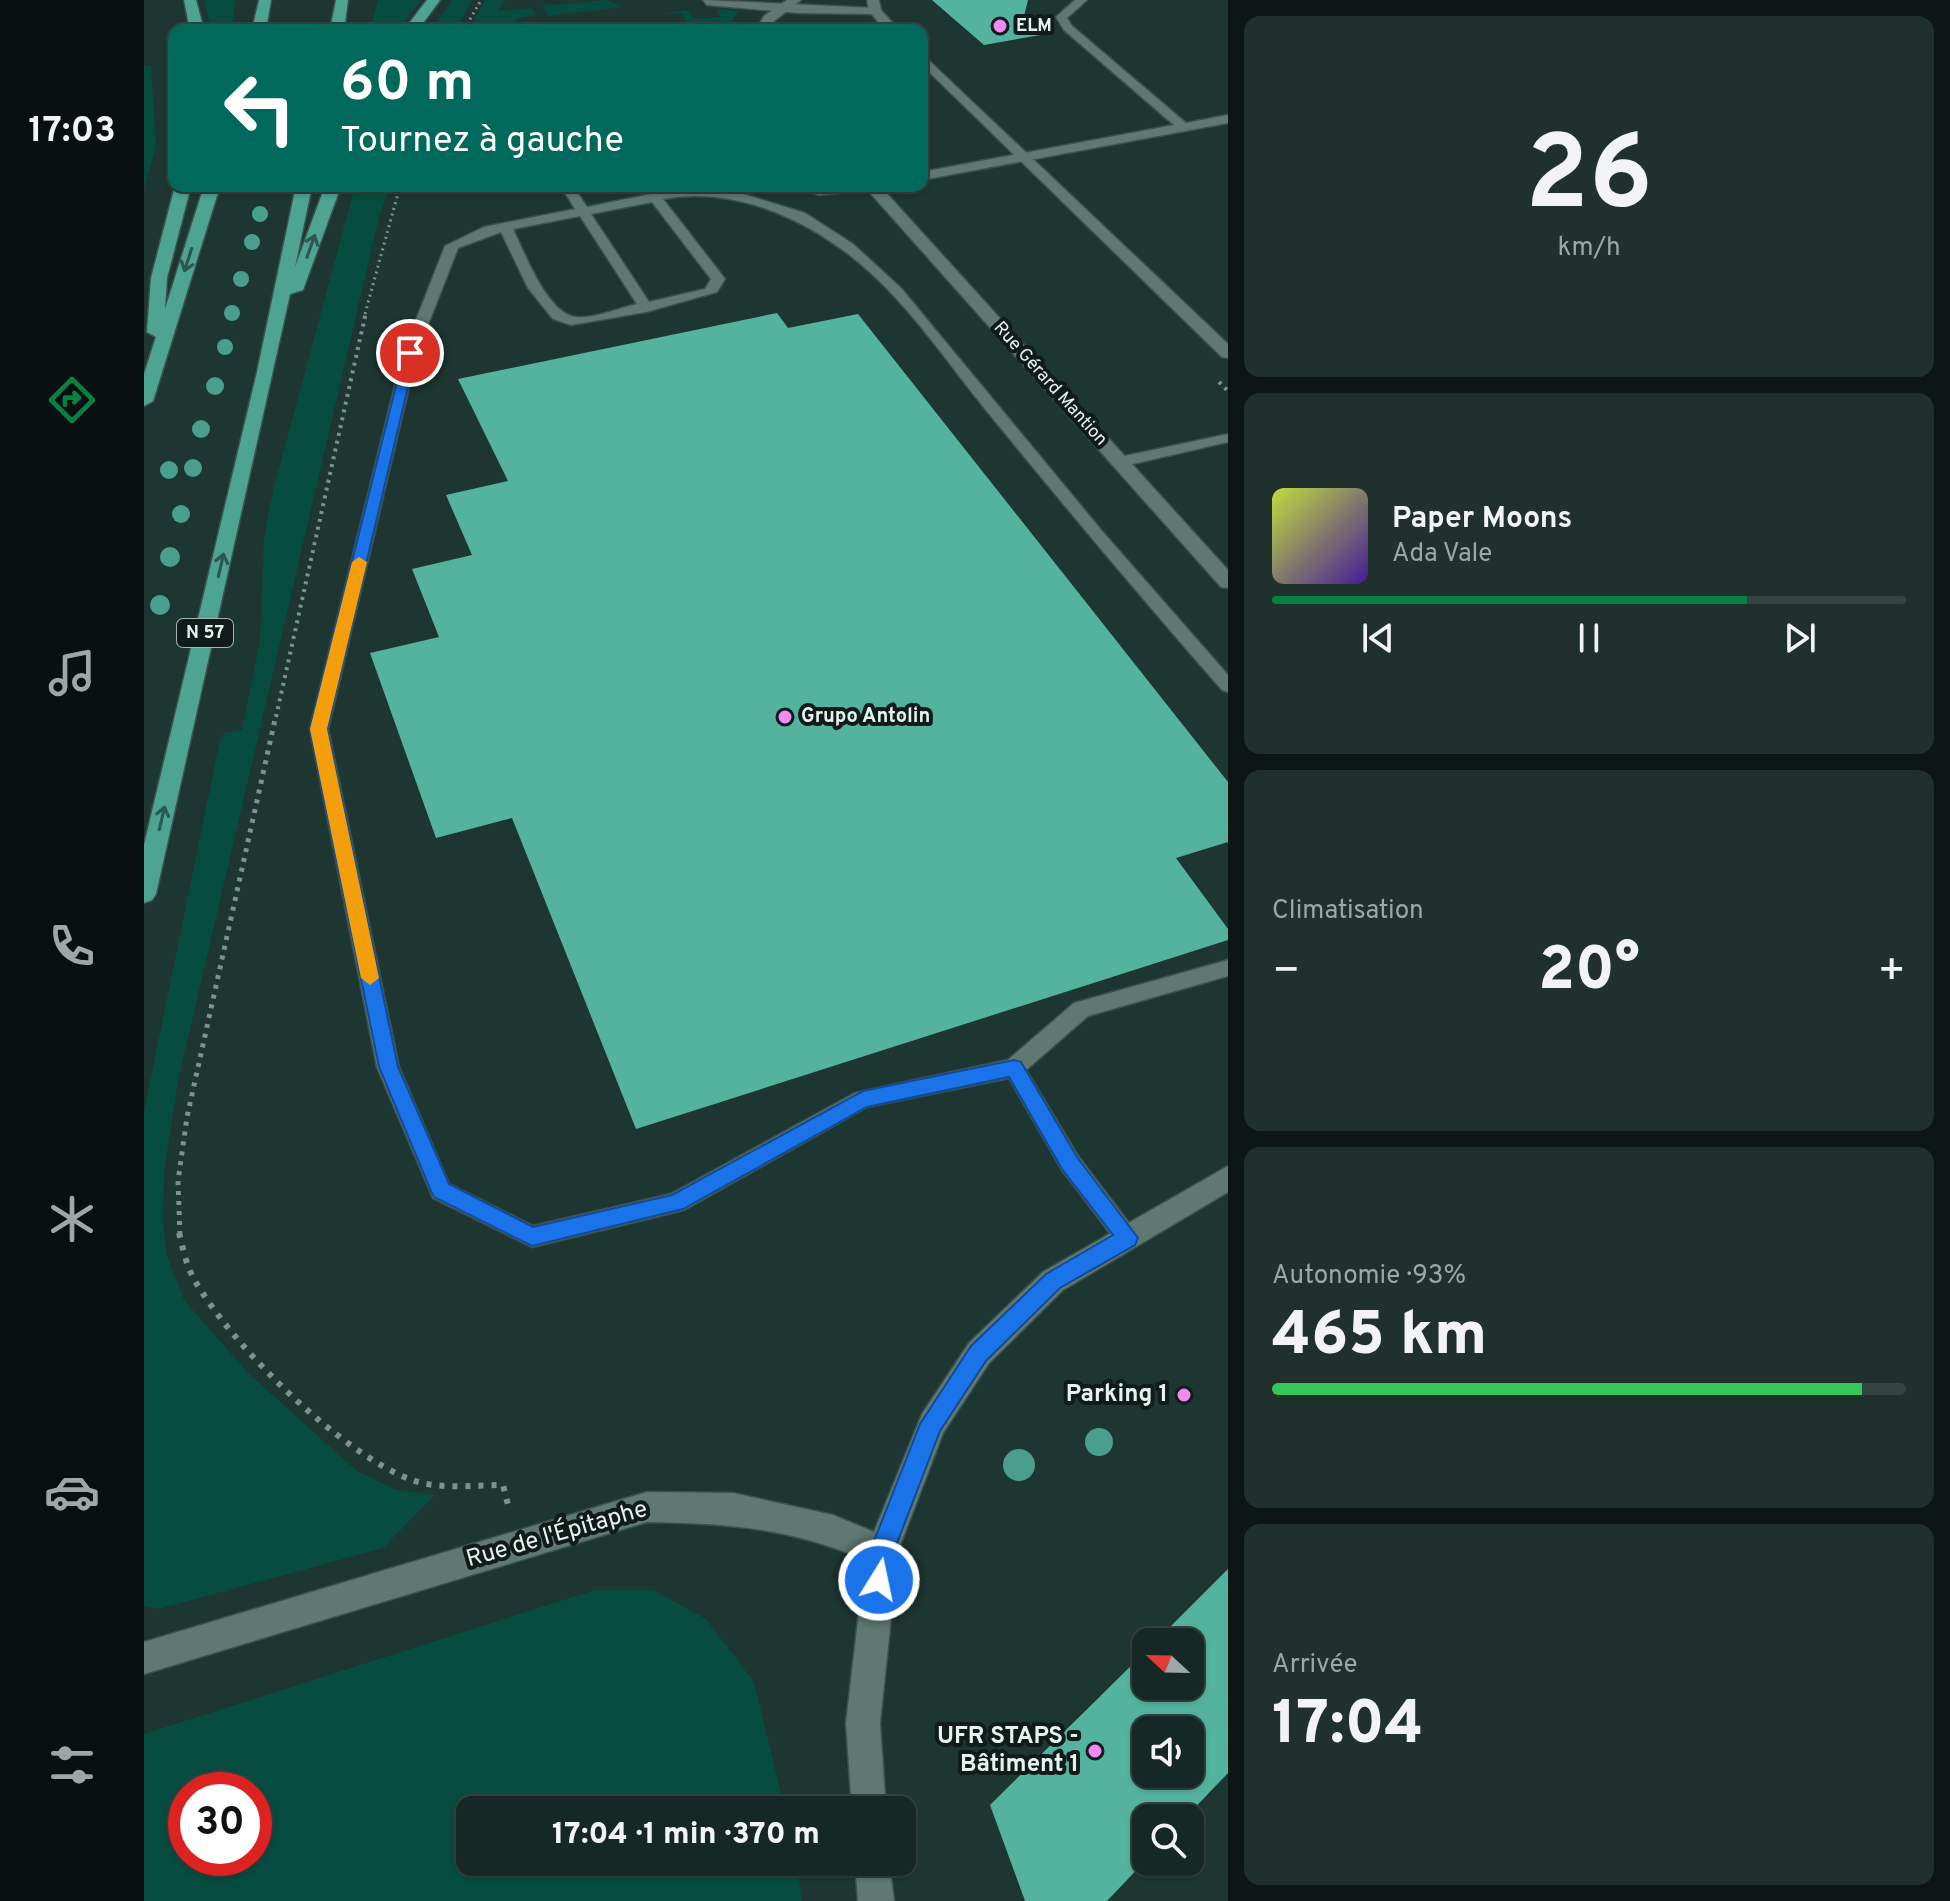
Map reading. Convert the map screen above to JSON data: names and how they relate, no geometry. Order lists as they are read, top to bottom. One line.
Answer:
{"streets":{"highway":["N 57"],"street":["Rue Gérard Mantion","Rue de l'Épitaphe"]},"places":["ELM","Grupo Antolin","Parking 1","UFR STAPS - Bâtiment 1"],"north":"left","page":{"tabs":"17:03","tile":[["26","km/h"],"Climatisation",["Autonomie · 93%","465 km"],["Arrivée","17:04"]],"turn":["60 m","Tournez à gauche"],"song":["Paper Moons","Ada Vale"],"heat":["−","20°","+"],"limit":"30","trip":"17:04 · 1 min · 370 m"}}
